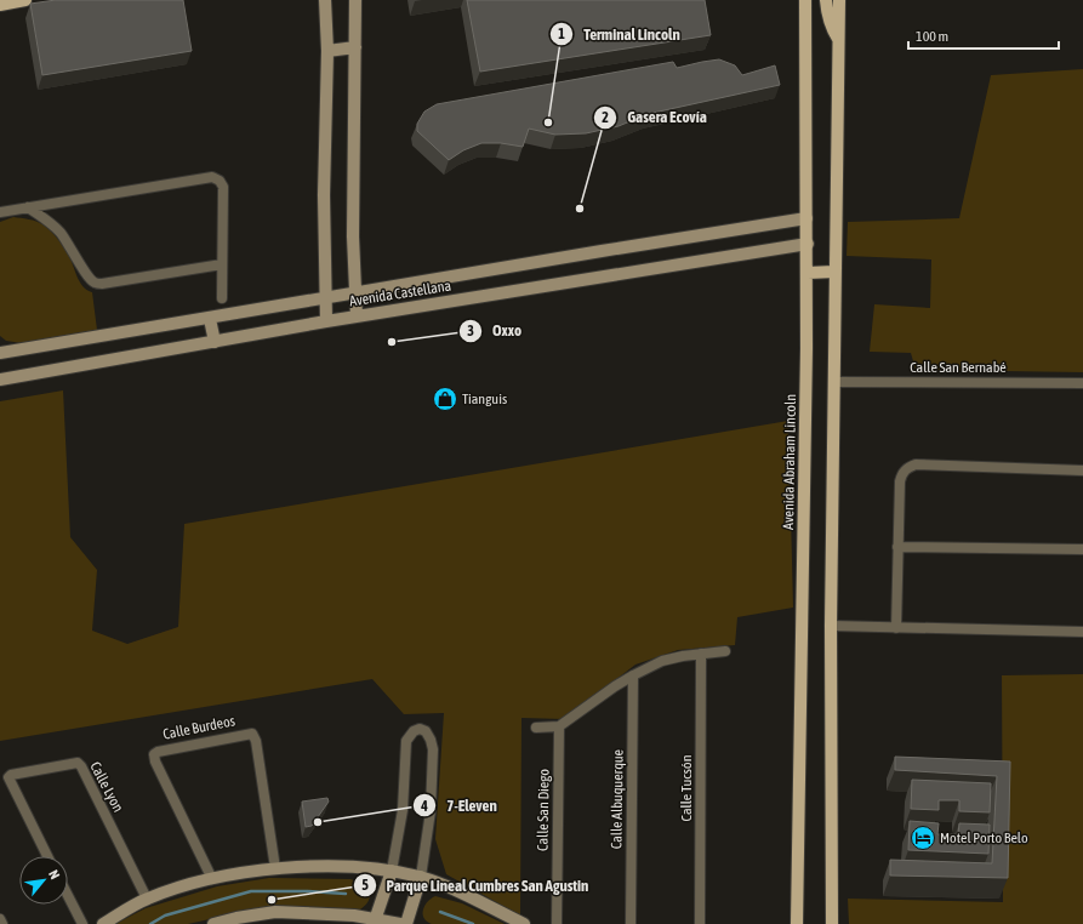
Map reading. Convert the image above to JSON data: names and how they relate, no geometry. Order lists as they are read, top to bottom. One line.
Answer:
{"streets":{"main road":["Avenida Abraham Lincoln"],"street":["Avenida Castellana","Calle San Bernabé","Calle Burdeos","Calle Lyon","Calle Tucsón","Calle Albuquerque","Calle San Diego"]},"crossings":[["Avenida Castellana","Avenida Abraham Lincoln"]],"places":{"other":["Terminal Lincoln","Gasera Ecovía","Oxxo","7-Eleven","Parque Lineal Cumbres San Agustin"],"shop":["Tianguis"],"hotel":["Motel Porto Belo"]},"scale_bar":"100 m","north":"top right"}
